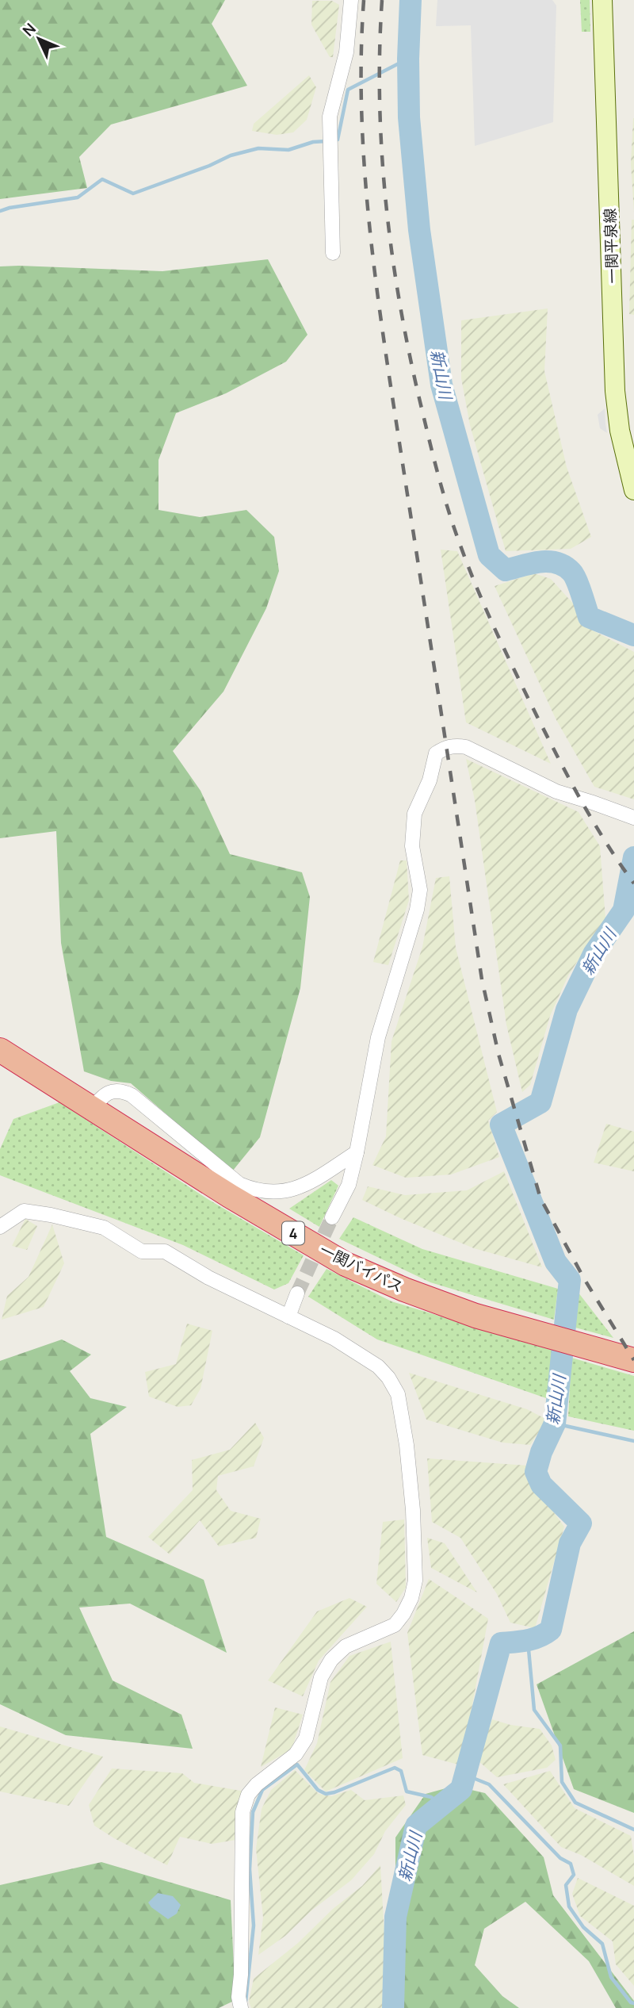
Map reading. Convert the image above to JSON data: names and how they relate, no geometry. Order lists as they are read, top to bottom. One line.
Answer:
{"streets":{"highway":["4","一関バイパス"],"main road":["一関平泉線"]},"water":["新山川"],"north":"top left"}
